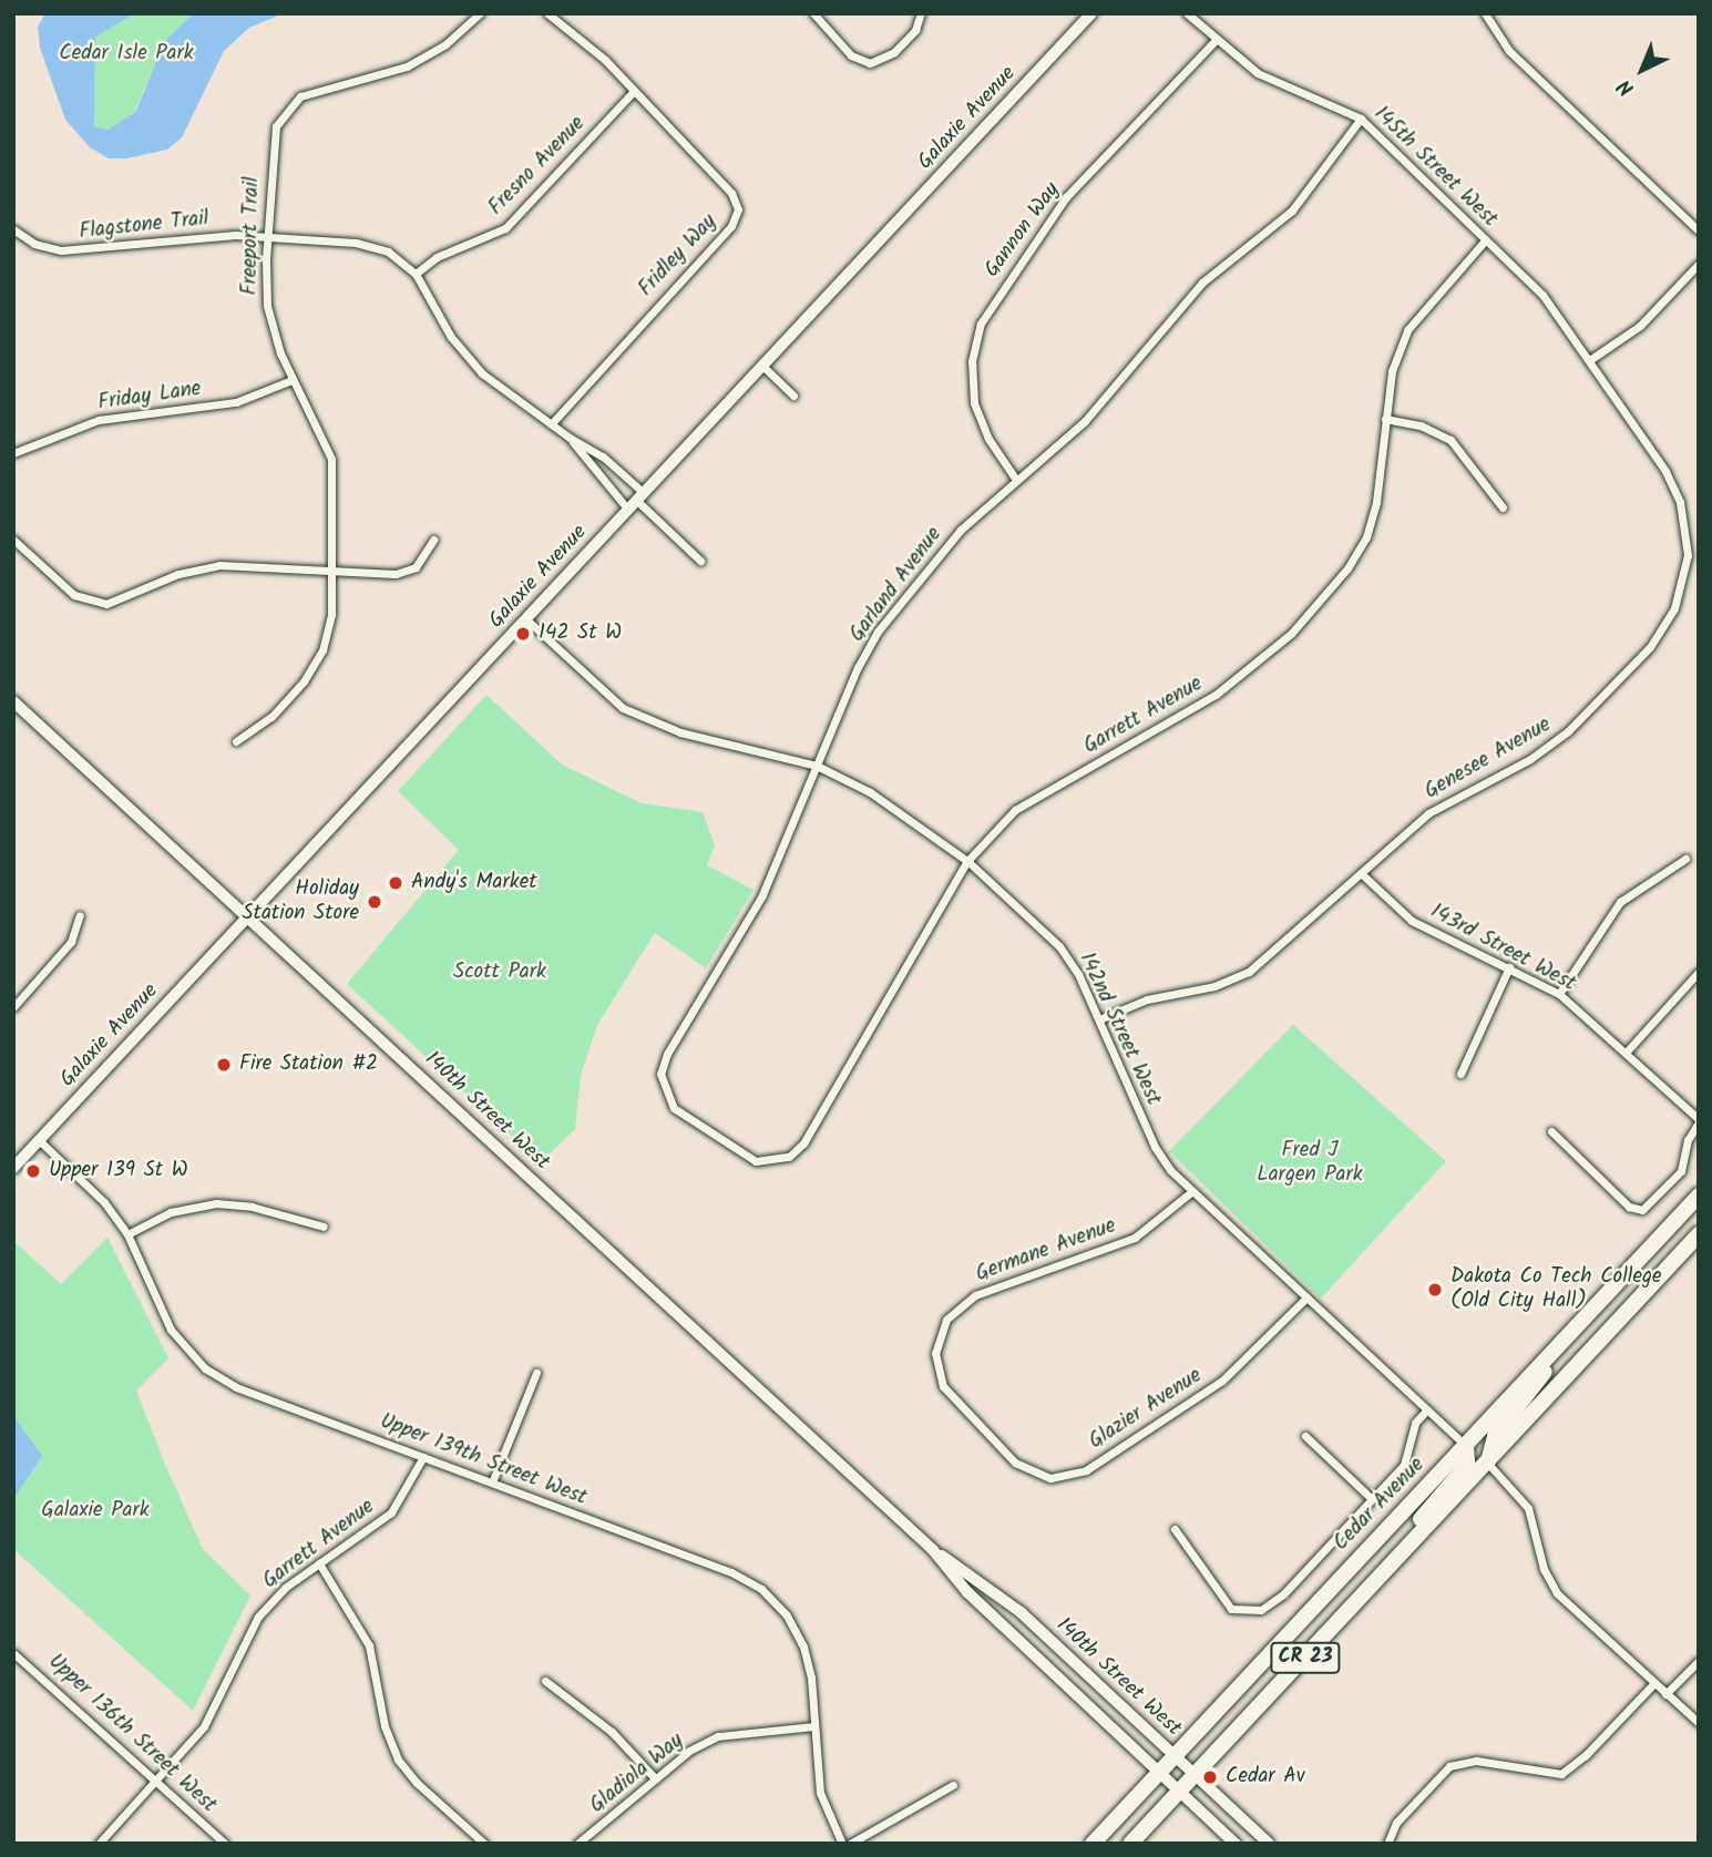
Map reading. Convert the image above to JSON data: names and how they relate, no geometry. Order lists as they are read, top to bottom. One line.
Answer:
{"streets":{"highway":["Cedar Avenue","CR 23"],"street":["Galaxie Avenue","Fresno Avenue","145th Street West","Flagstone Trail","Gannon Way","Freeport Trail","Fridley Way","Friday Lane","Garland Avenue","Garrett Avenue","Genesee Avenue","143rd Street West","142nd Street West","140th Street West","Germane Avenue","Glazier Avenue","Upper 139th Street West","Upper 136th Street West","Gladiola Way"]},"crossings":[["Galaxie Avenue","142nd Street West"],["Galaxie Avenue","140th Street West"],["Galaxie Avenue","Upper 139th Street West"],["Fresno Avenue","Flagstone Trail"],["Fresno Avenue","Fridley Way"],["145th Street West","Gannon Way"],["145th Street West","Garland Avenue"],["145th Street West","Garrett Avenue"],["145th Street West","Genesee Avenue"],["Flagstone Trail","Freeport Trail"],["Flagstone Trail","Fridley Way"],["Gannon Way","Garland Avenue"],["Freeport Trail","Friday Lane"],["Garland Avenue","Garrett Avenue"],["Garland Avenue","142nd Street West"],["Garrett Avenue","142nd Street West"],["Garrett Avenue","Upper 139th Street West"],["Garrett Avenue","Upper 136th Street West"],["Genesee Avenue","143rd Street West"],["Genesee Avenue","142nd Street West"],["142nd Street West","Germane Avenue"],["142nd Street West","Glazier Avenue"],["142nd Street West","Cedar Avenue"],["140th Street West","Cedar Avenue"],["140th Street West","CR 23"],["Germane Avenue","Glazier Avenue"],["Upper 139th Street West","Gladiola Way"]],"parks":["Cedar Isle Park","Scott Park","Fred J Largen Park","Galaxie Park"],"places":["142 St W","Andy's Market","Holiday Station Store","Fire Station #2","Upper 139 St W","Dakota Co Tech College (Old City Hall)","Cedar Av"],"north":"bottom left"}
